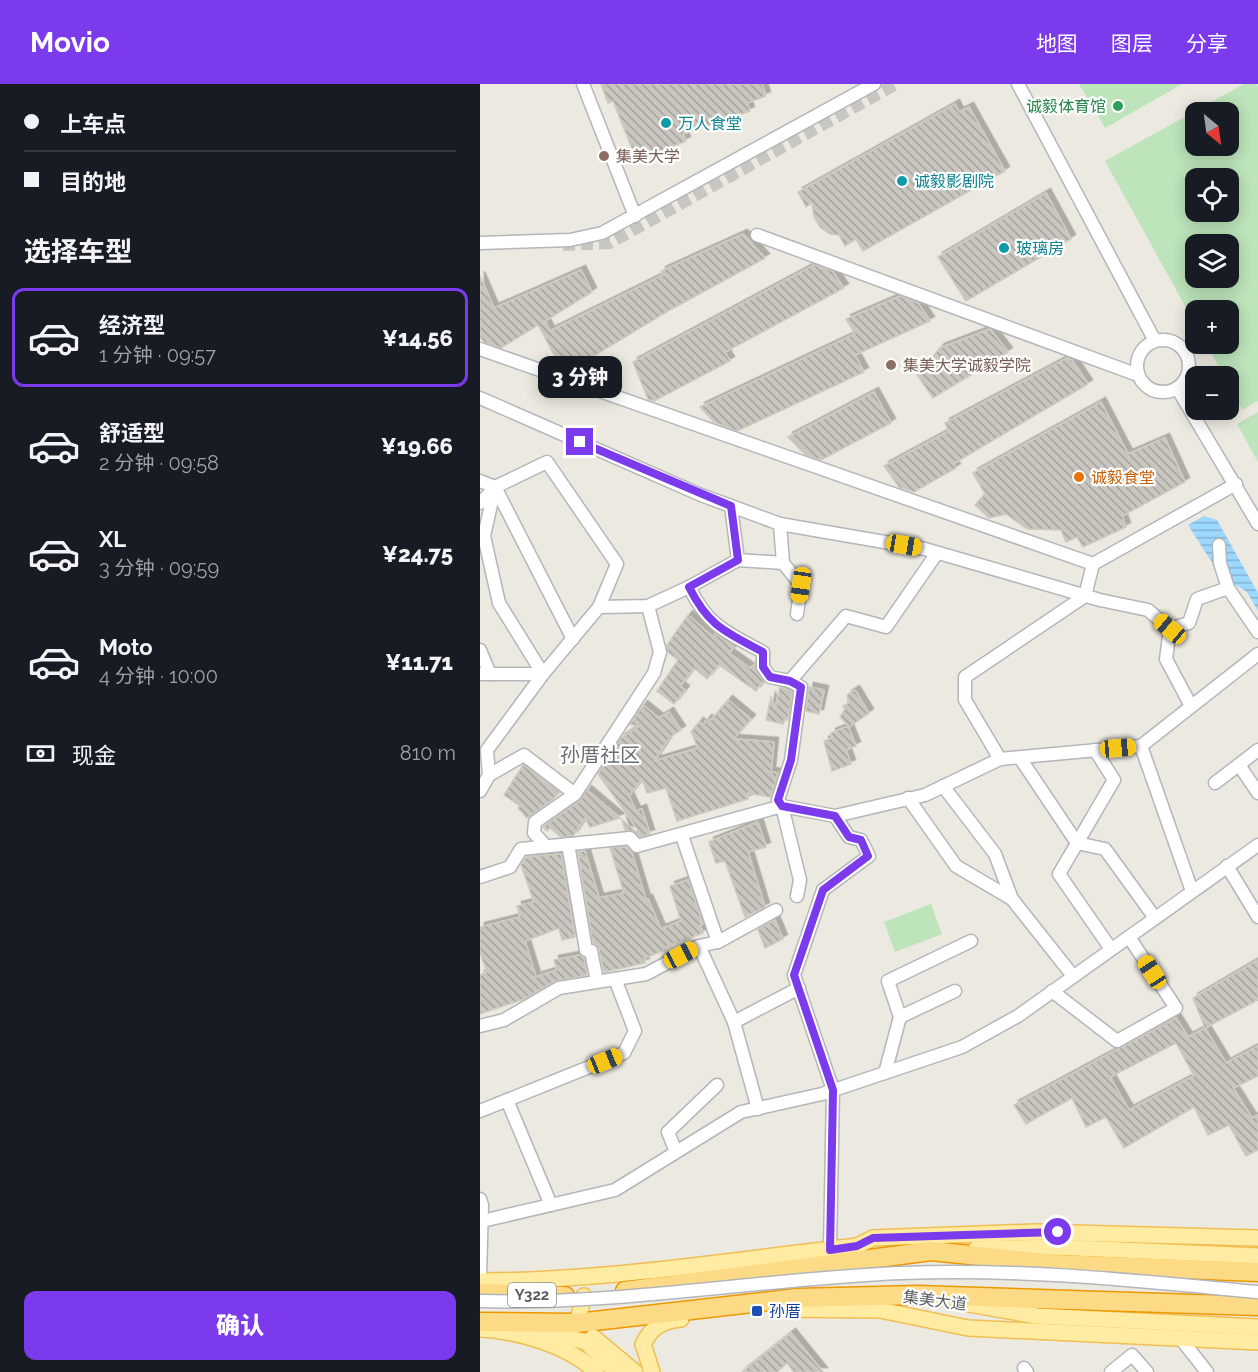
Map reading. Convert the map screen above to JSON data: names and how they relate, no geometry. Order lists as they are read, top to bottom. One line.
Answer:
{"streets":{"highway":["Y322","集美大道"]},"crossings":[["Y322","集美大道"]],"districts":["孙厝社区"],"places":{"other":["诚毅体育馆","万人食堂","集美大学","诚毅影剧院","玻璃房","集美大学诚毅学院","诚毅食堂"],"transit":["孙厝"]},"north":"bottom right","page":{"header":"Movio","nav":["地图","图层","分享"],"banner":["上车点","目的地"],"map_buttons":["+","−"],"heading":"选择车型","list":[{"name":"经济型","note":"1 分钟 · 09:57","value":"¥14.56"},{"name":"舒适型","note":"2 分钟 · 09:58","value":"¥19.66"},{"name":"XL","note":"3 分钟 · 09:59","value":"¥24.75"},{"name":"Moto","note":"4 分钟 · 10:00","value":"¥11.71"}],"bubble":"3 分钟","pay":["现金","810 m"],"buttons":"确认"}}
